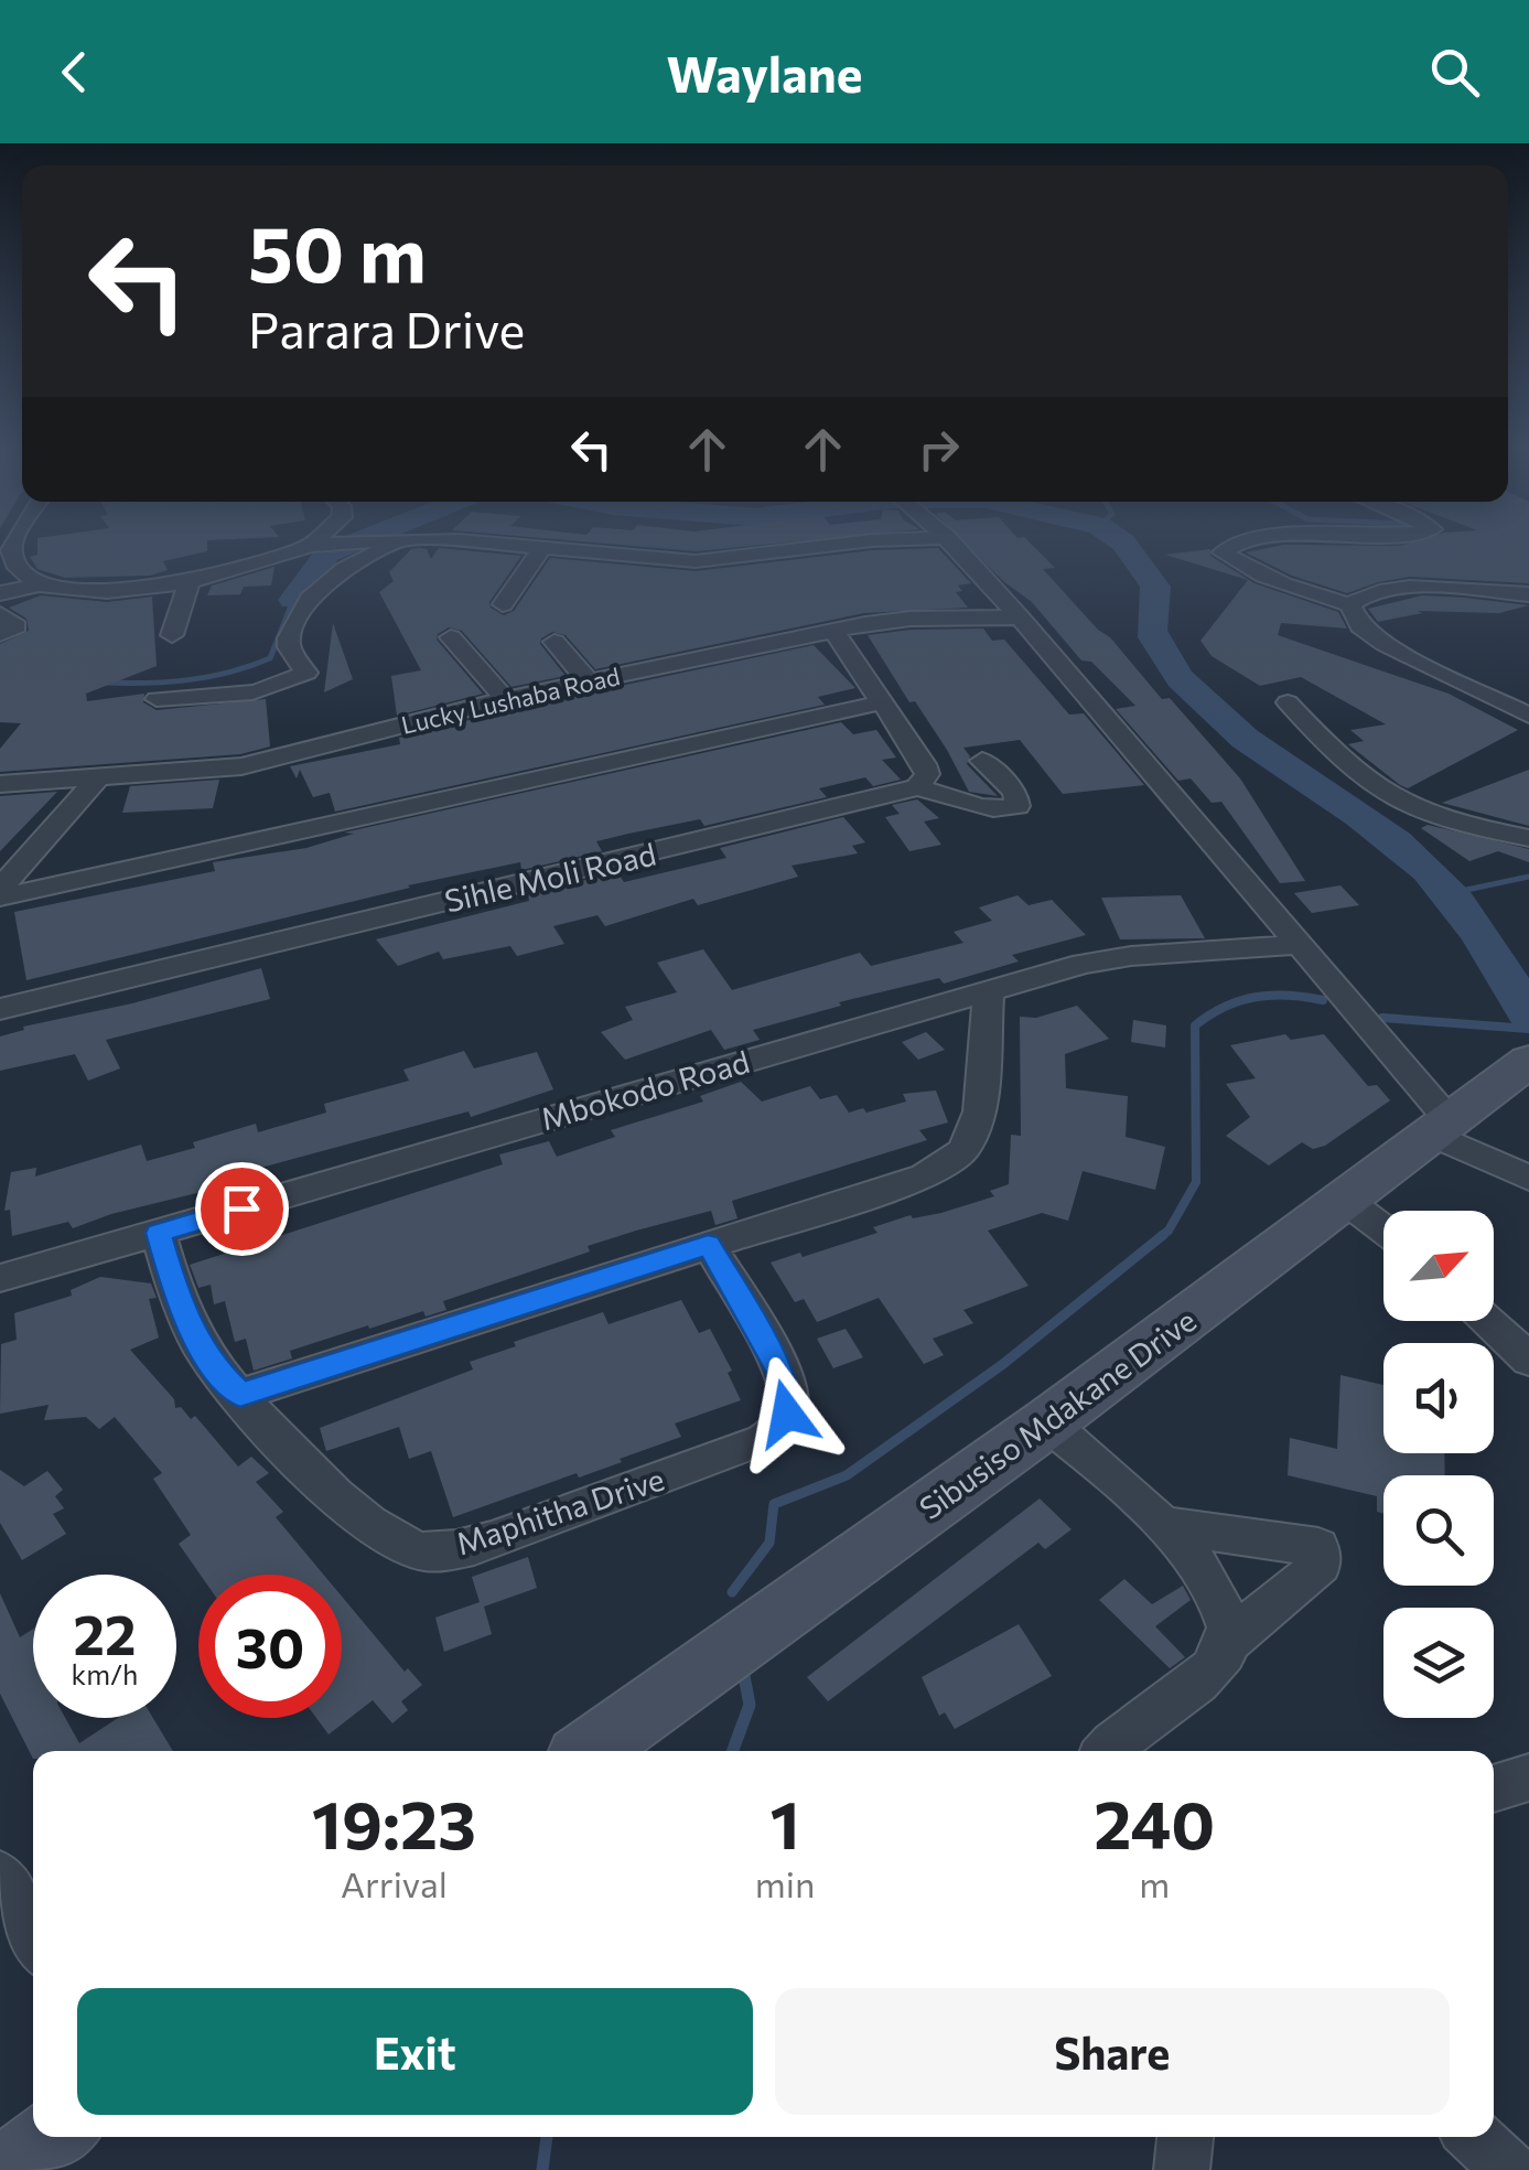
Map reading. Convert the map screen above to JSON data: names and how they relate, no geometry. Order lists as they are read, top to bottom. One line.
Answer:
{"streets":{"street":["Lucky Lushaba Road","Sihle Moli Road","Mbokodo Road","Sibusiso Mdakane Drive","Maphitha Drive"]},"crossings":[["Mbokodo Road","Maphitha Drive"]],"north":"top right","page":{"header":"Waylane","turn":["50 m","Parara Drive"],"speed":"22 km/h","limit":"30","eta":["19:23","Arrival","1","min","240","m"],"buttons":["Exit","Share"]}}
